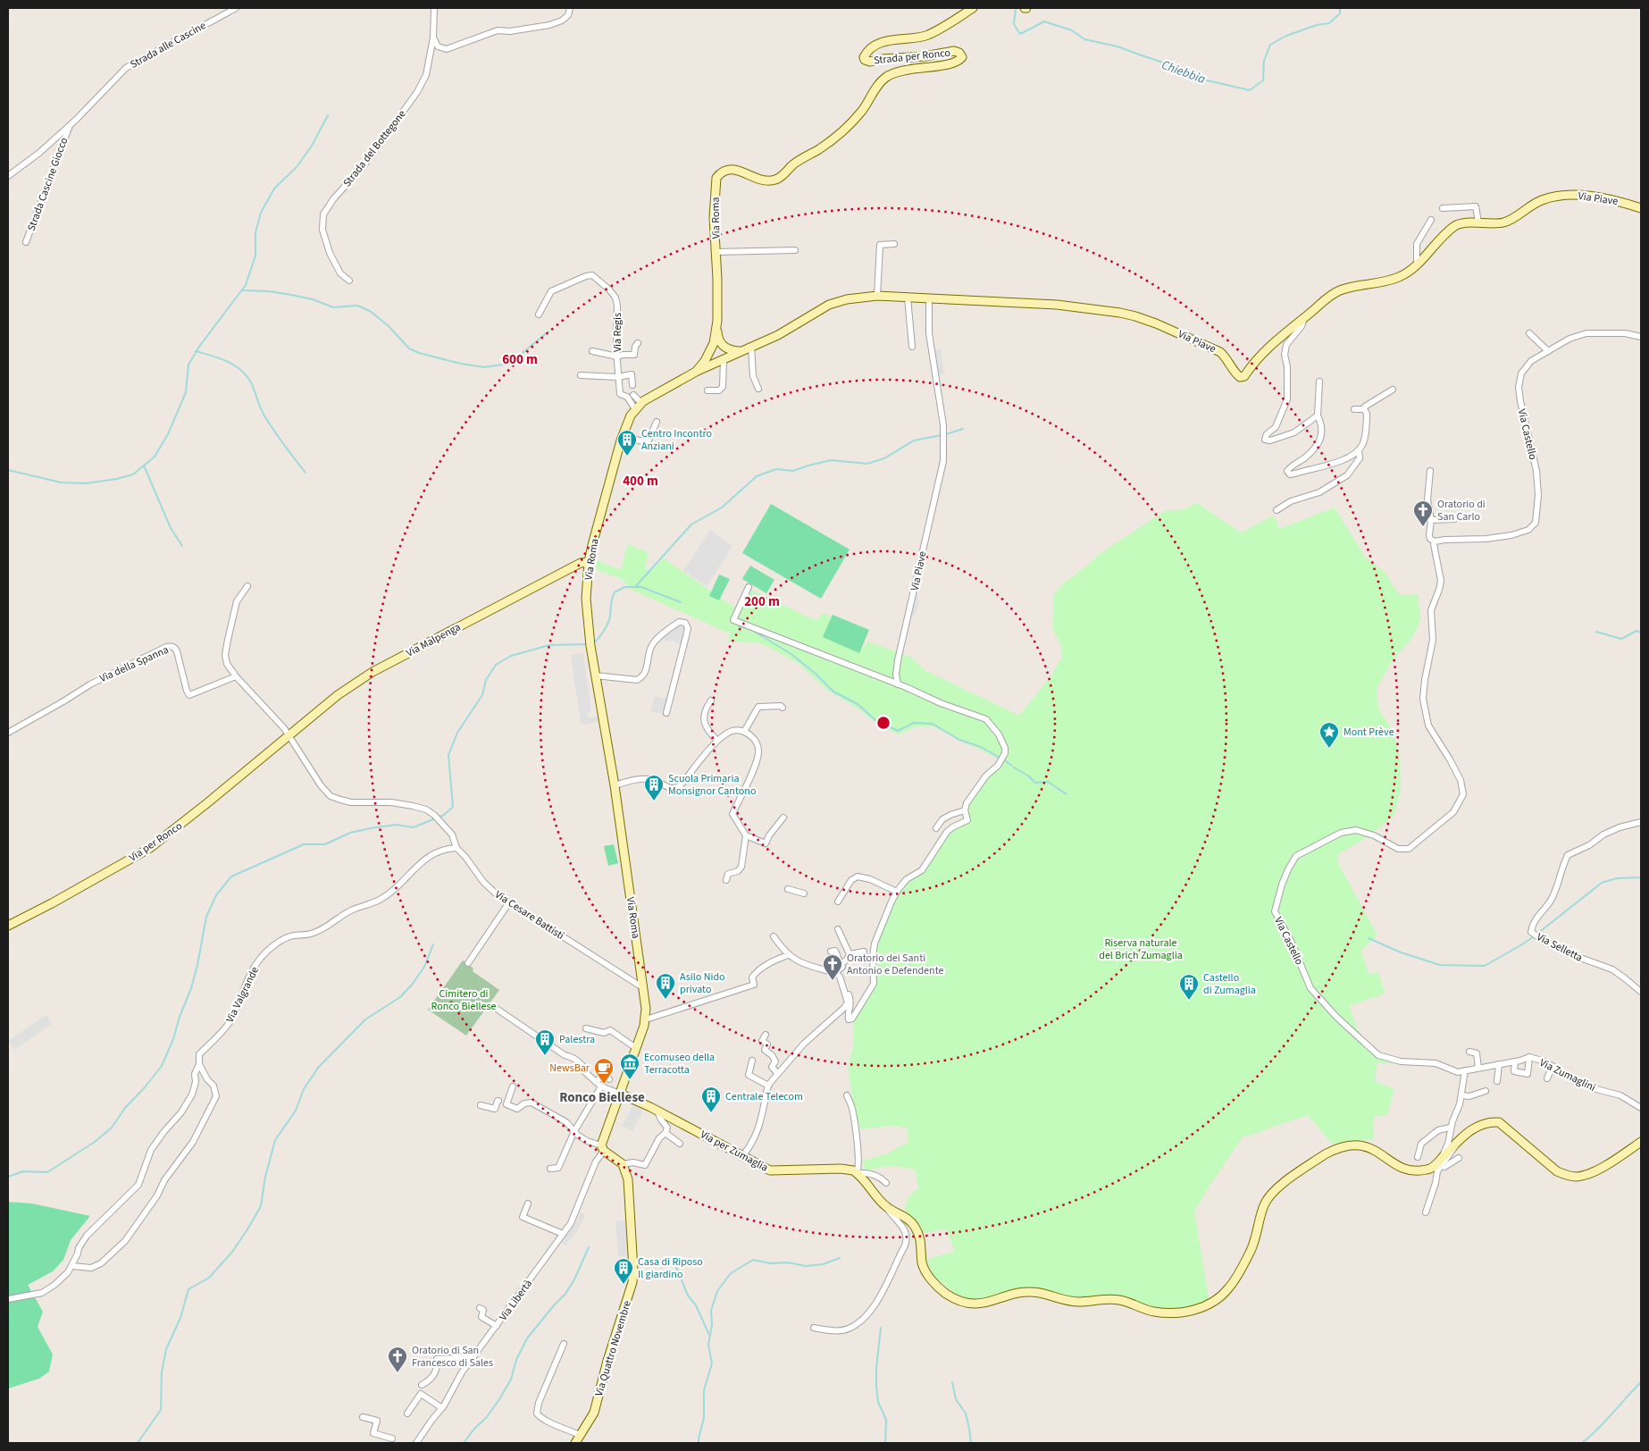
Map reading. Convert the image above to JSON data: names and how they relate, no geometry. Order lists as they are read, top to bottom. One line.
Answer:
{"streets":{"street":["Strada alle Cascine","Strada per Ronco","Strada del Bottegone","Strada Cascine Giocco","Via Piave","Via Roma","Via Regis","Via Castello","Via Malpenga","Via della Spanna","Via per Ronco","Via Cesare Battisti","Via Selletta","Via Valgrande","Via Zumaglini","Via per Zumaglia","Via Libertà","Via Quattro Novembre"]},"crossings":[["Strada alle Cascine","Strada Cascine Giocco"],["Strada per Ronco","Via Roma"],["Via Piave","Via Roma"],["Via Roma","Via Regis"],["Via Roma","Via Malpenga"],["Via Roma","Via Cesare Battisti"],["Via Roma","Via per Zumaglia"],["Via Roma","Via Libertà"],["Via Castello","Via Zumaglini"],["Via Malpenga","Via per Ronco"],["Via Malpenga","Via Cesare Battisti"],["Via per Ronco","Via Cesare Battisti"],["Via Cesare Battisti","Via Valgrande"]],"districts":["Ronco Biellese"],"water":["Chiebbia"],"parks":["Riserva naturale del Brich Zumaglia","Cimitero di Ronco Biellese"],"places":{"building":["Centro Incontro Anziani","Scuola Primaria Monsignor Cantono","Asilo Nido privato","Castello di Zumaglia","Palestra","Centrale Telecom","Casa di Riposo Il giardino"],"church":["Oratorio di San Carlo","Oratorio dei Santi Antonio e Defendente","Oratorio di San Francesco di Sales"],"place":["Mont Prève"],"museum":["Ecomuseo della Terracotta"],"cafe":["NewsBar"]},"rings":["600 m","400 m","200 m"]}
